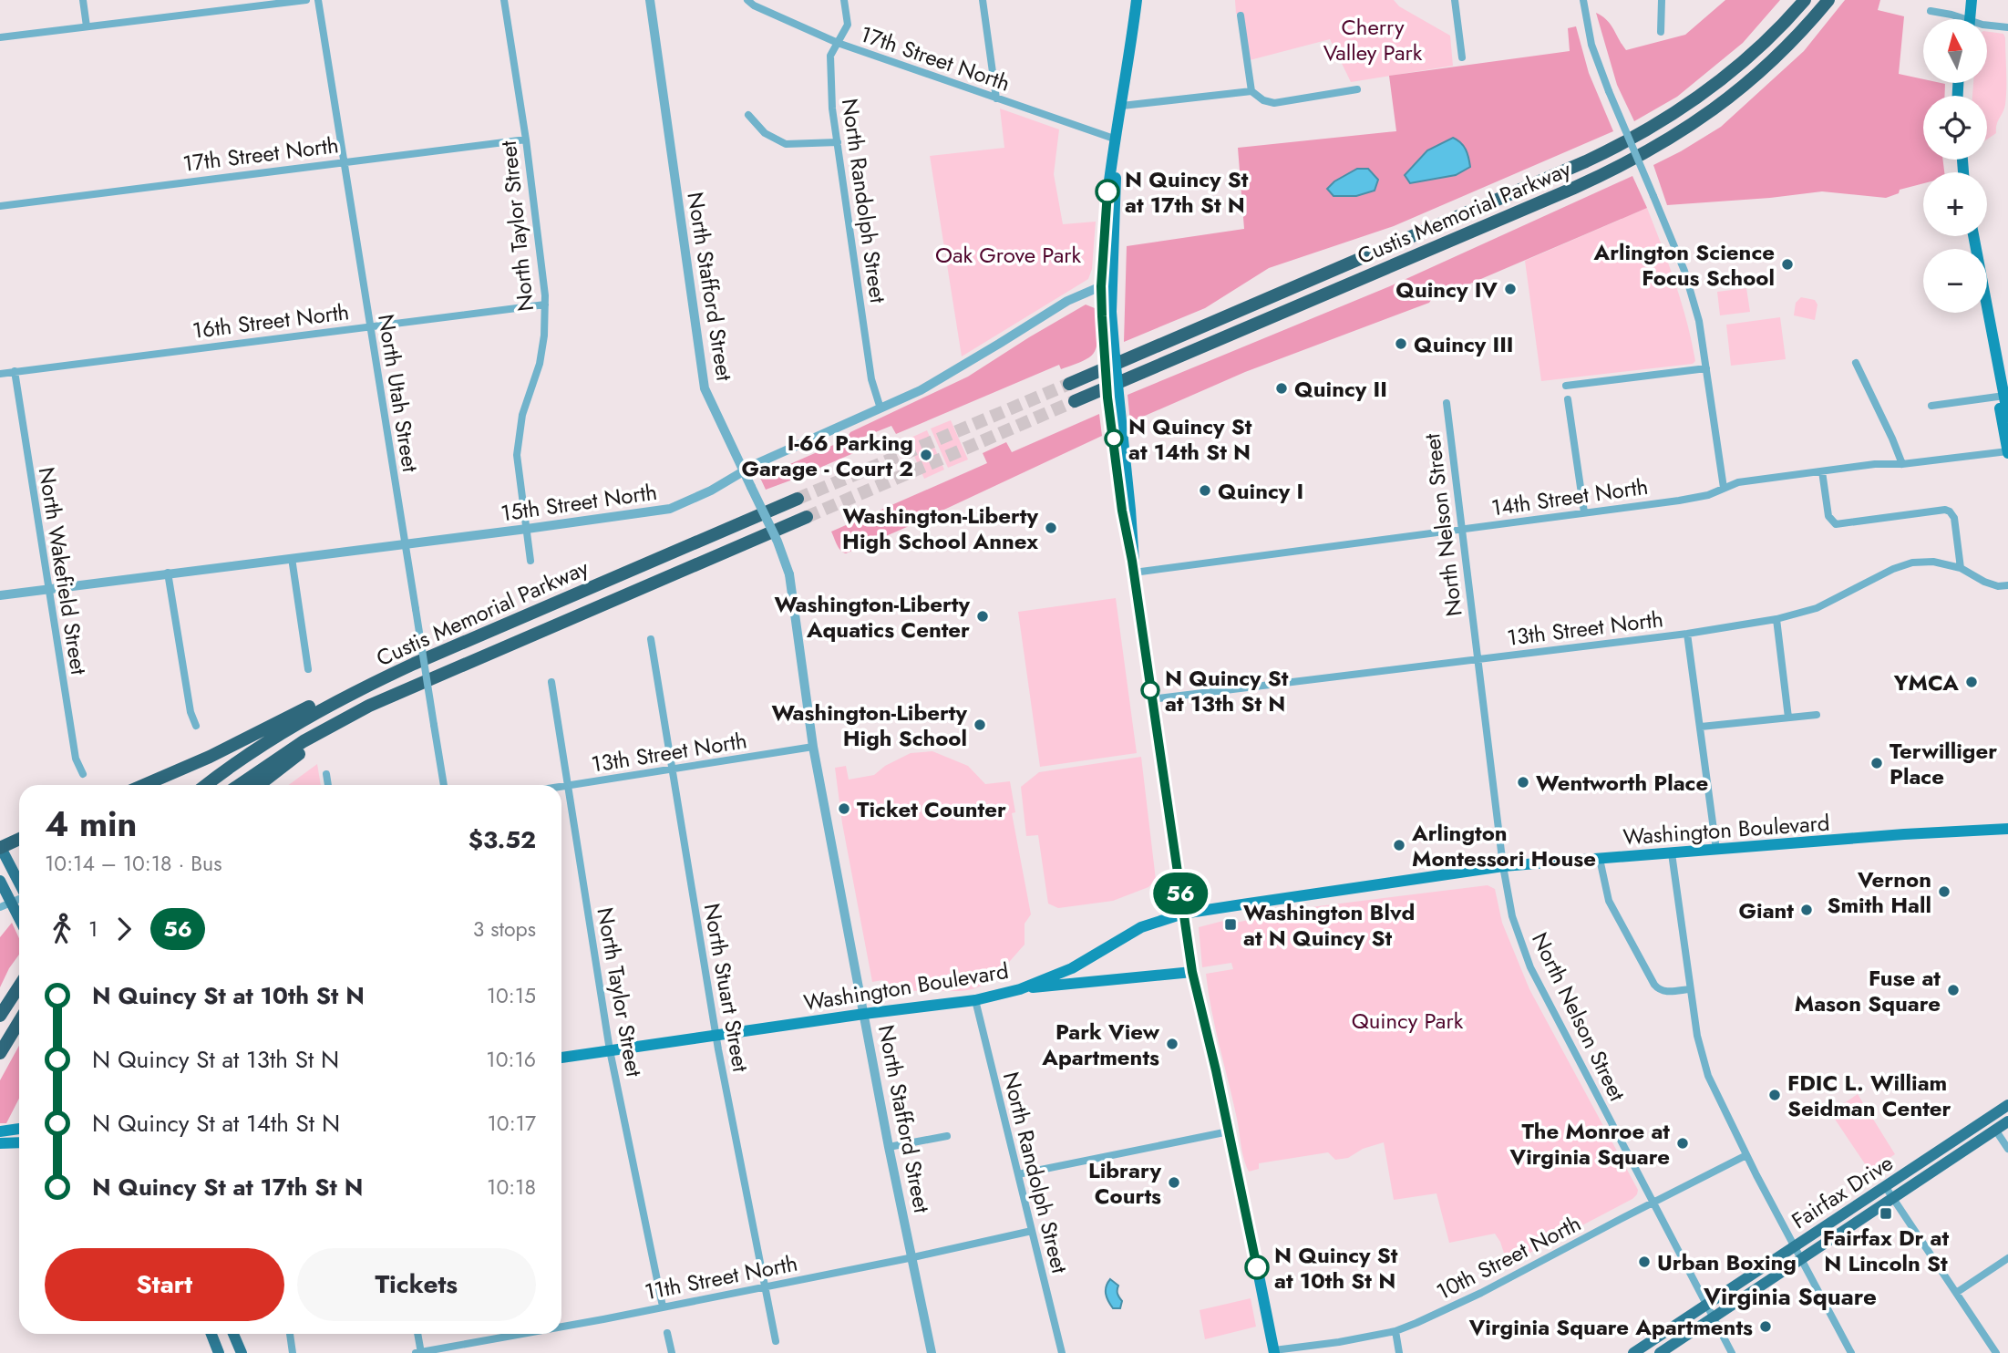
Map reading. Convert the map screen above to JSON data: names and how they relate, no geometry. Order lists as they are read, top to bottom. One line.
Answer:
{"streets":{"highway":["Custis Memorial Parkway"],"main road":["Washington Boulevard","Fairfax Drive"],"street":["17th Street North","North Randolph Street","North Taylor Street","North Stafford Street","16th Street North","North Utah Street","14th Street North","15th Street North","North Nelson Street","North Wakefield Street","13th Street North","North Stuart Street","10th Street North","11th Street North"]},"crossings":[["17th Street North","North Randolph Street"],["17th Street North","North Taylor Street"],["17th Street North","North Utah Street"],["North Randolph Street","15th Street North"],["North Randolph Street","Washington Boulevard"],["North Randolph Street","11th Street North"],["North Taylor Street","16th Street North"],["North Taylor Street","15th Street North"],["North Taylor Street","13th Street North"],["North Taylor Street","Washington Boulevard"],["North Taylor Street","11th Street North"],["North Stafford Street","15th Street North"],["North Stafford Street","13th Street North"],["North Stafford Street","Washington Boulevard"],["North Stafford Street","11th Street North"],["16th Street North","North Utah Street"],["16th Street North","North Wakefield Street"],["North Utah Street","15th Street North"],["14th Street North","North Nelson Street"],["15th Street North","North Wakefield Street"],["North Nelson Street","13th Street North"],["North Nelson Street","Washington Boulevard"],["North Nelson Street","Fairfax Drive"],["North Nelson Street","10th Street North"],["13th Street North","North Stuart Street"],["Washington Boulevard","North Stuart Street"],["North Stuart Street","11th Street North"]],"districts":["Virginia Square"],"parks":["Cherry Valley Park","Oak Grove Park","Quincy Park"],"places":{"other":["N Quincy St at 17th St N","Arlington Science Focus School","Quincy IV","Quincy III","Quincy II","N Quincy St at 14th St N","I-66 Parking Garage - Court 2","Quincy I","Washington-Liberty High School Annex","Washington-Liberty Aquatics Center","YMCA","N Quincy St at 13th St N","Washington-Liberty High School","Terwilliger Place","Wentworth Place","Ticket Counter","Arlington Montessori House","Vernon Smith Hall","Giant","Fuse at Mason Square","Park View Apartments","FDIC L. William Seidman Center","The Monroe at Virginia Square","Library Courts","Urban Boxing","N Quincy St at 10th St N","Virginia Square Apartments"],"transit":["Washington Blvd at N Quincy St","Fairfax Dr at N Lincoln St"]},"lines":["bus line 56"],"north":"top","page":{"on_map":"56","map_buttons":["+","−"],"heading":["4 min","10:14 – 10:18 · Bus","$3.52"],"legs":["1","56","3 stops"],"list":[{"name":"N Quincy St at 10th St N","value":"10:15"},{"name":"N Quincy St at 13th St N","value":"10:16"},{"name":"N Quincy St at 14th St N","value":"10:17"},{"name":"N Quincy St at 17th St N","value":"10:18"}],"buttons":["Start","Tickets"]}}
